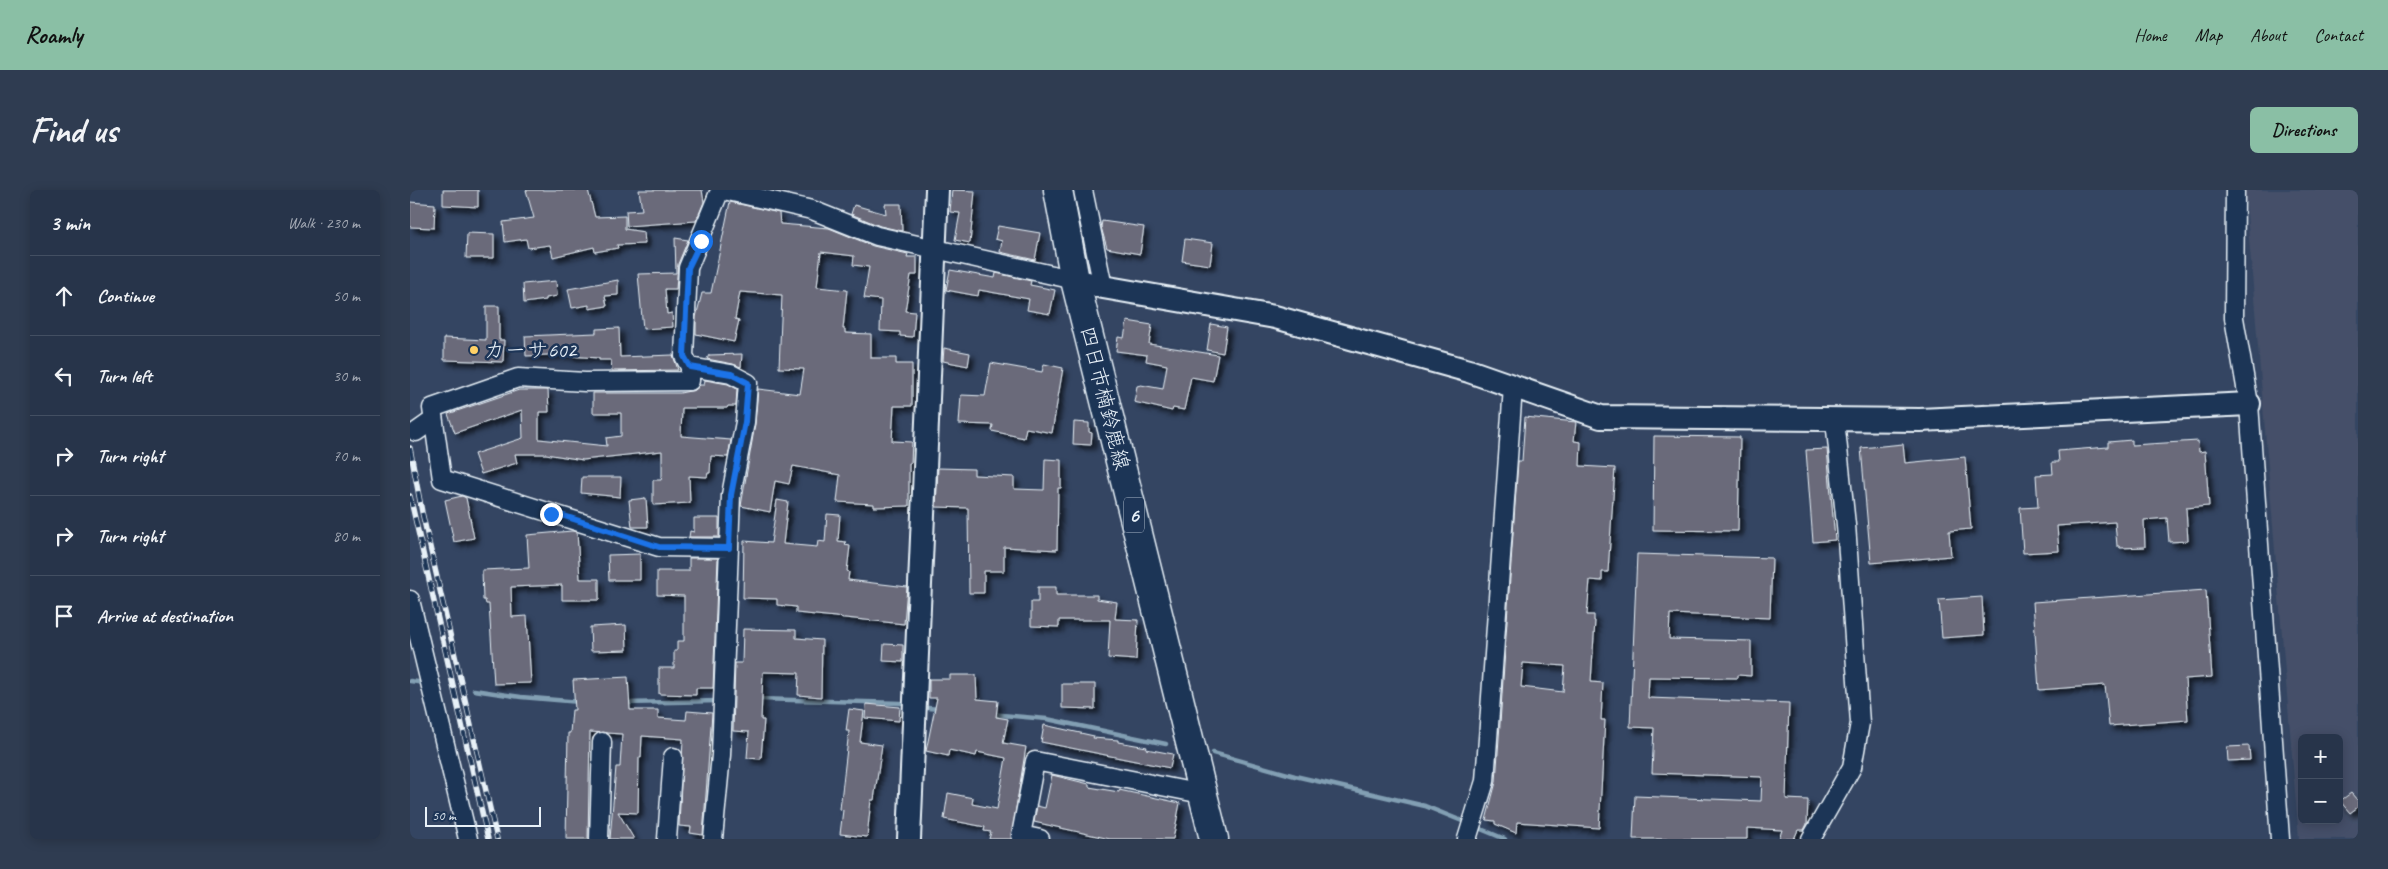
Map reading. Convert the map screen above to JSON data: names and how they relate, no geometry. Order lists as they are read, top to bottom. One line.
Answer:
{"streets":{"main road":["四日市楠鈴鹿線","6"]},"places":["カーサ602"],"scale_bar":"50 m","page":{"header":"Roamly","nav":["Home","Map","About","Contact"],"buttons":"Directions","title":"Find us","heading":["3 min","Walk · 230 m"],"list":[["Continue","50 m"],["Turn left","30 m"],["Turn right","70 m"],["Turn right","80 m"],"Arrive at destination"],"map_buttons":["+","−"],"scale":"50 m"}}
